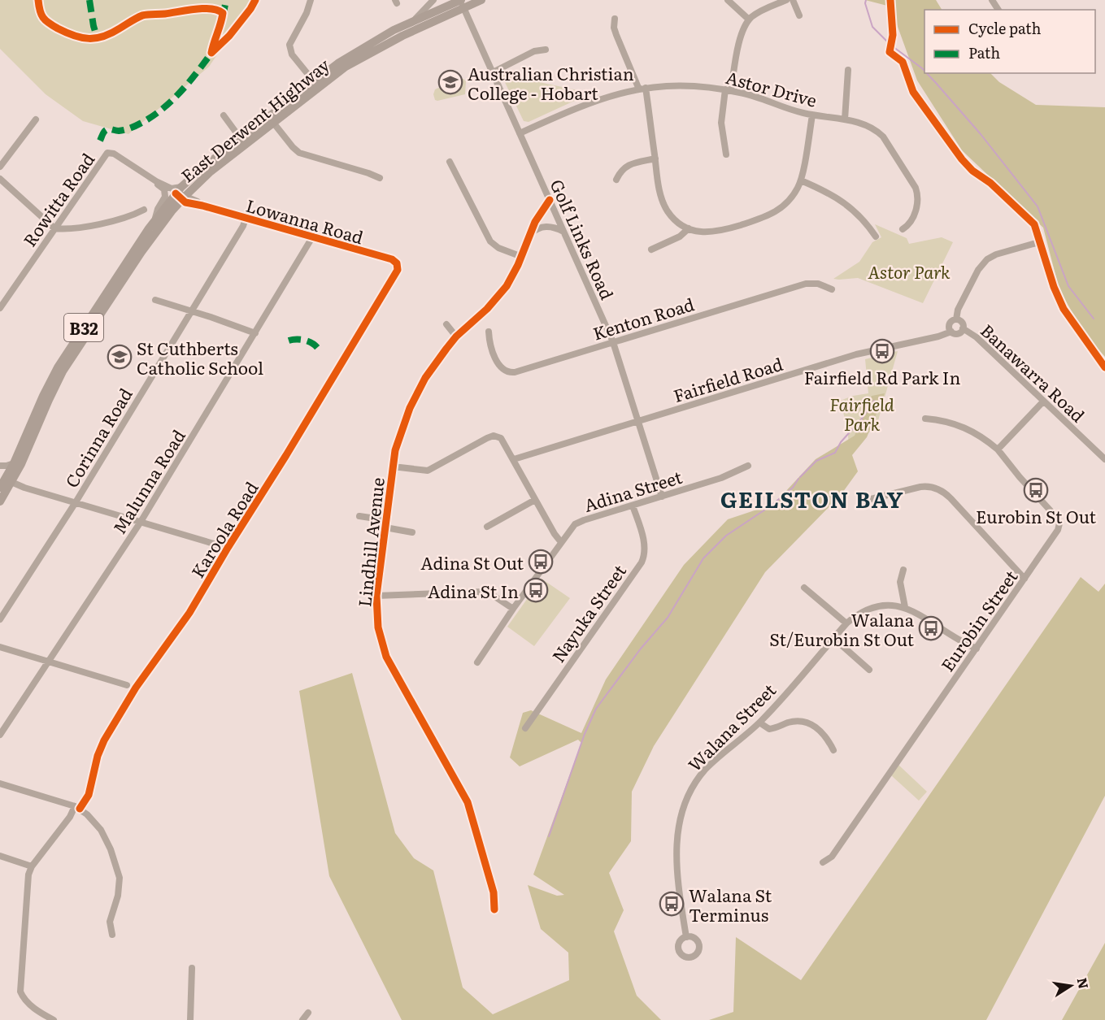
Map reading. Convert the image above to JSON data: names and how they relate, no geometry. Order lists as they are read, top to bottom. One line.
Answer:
{"streets":{"main road":["East Derwent Highway","B32"],"street":["Astor Drive","Rowitta Road","Lowanna Road","Golf Links Road","Kenton Road","Banawarra Road","Fairfield Road","Corinna Road","Malunna Road","Adina Street","Karoola Road","Lindhill Avenue","Nayuka Street","Eurobin Street","Walana Street"]},"crossings":[["Astor Drive","Golf Links Road"],["East Derwent Highway","Rowitta Road"],["East Derwent Highway","Lowanna Road"],["East Derwent Highway","Golf Links Road"],["Rowitta Road","Lowanna Road"],["Lowanna Road","Corinna Road"],["Lowanna Road","Malunna Road"],["Lowanna Road","Karoola Road"],["Golf Links Road","Kenton Road"],["Golf Links Road","Fairfield Road"],["Golf Links Road","Adina Street"],["Golf Links Road","Lindhill Avenue"],["Banawarra Road","Fairfield Road"],["Adina Street","Nayuka Street"],["Eurobin Street","Walana Street"]],"districts":["GEILSTON BAY"],"parks":["Astor Park","Fairfield Park"],"places":{"school or university":["Australian Christian College - Hobart","St Cuthberts Catholic School"],"bus stop":["Fairfield Rd Park In","Eurobin St Out","Adina St Out","Adina St In","Walana St/Eurobin St Out","Walana St Terminus"]},"legend":["Cycle path","Path"],"north":"right"}
